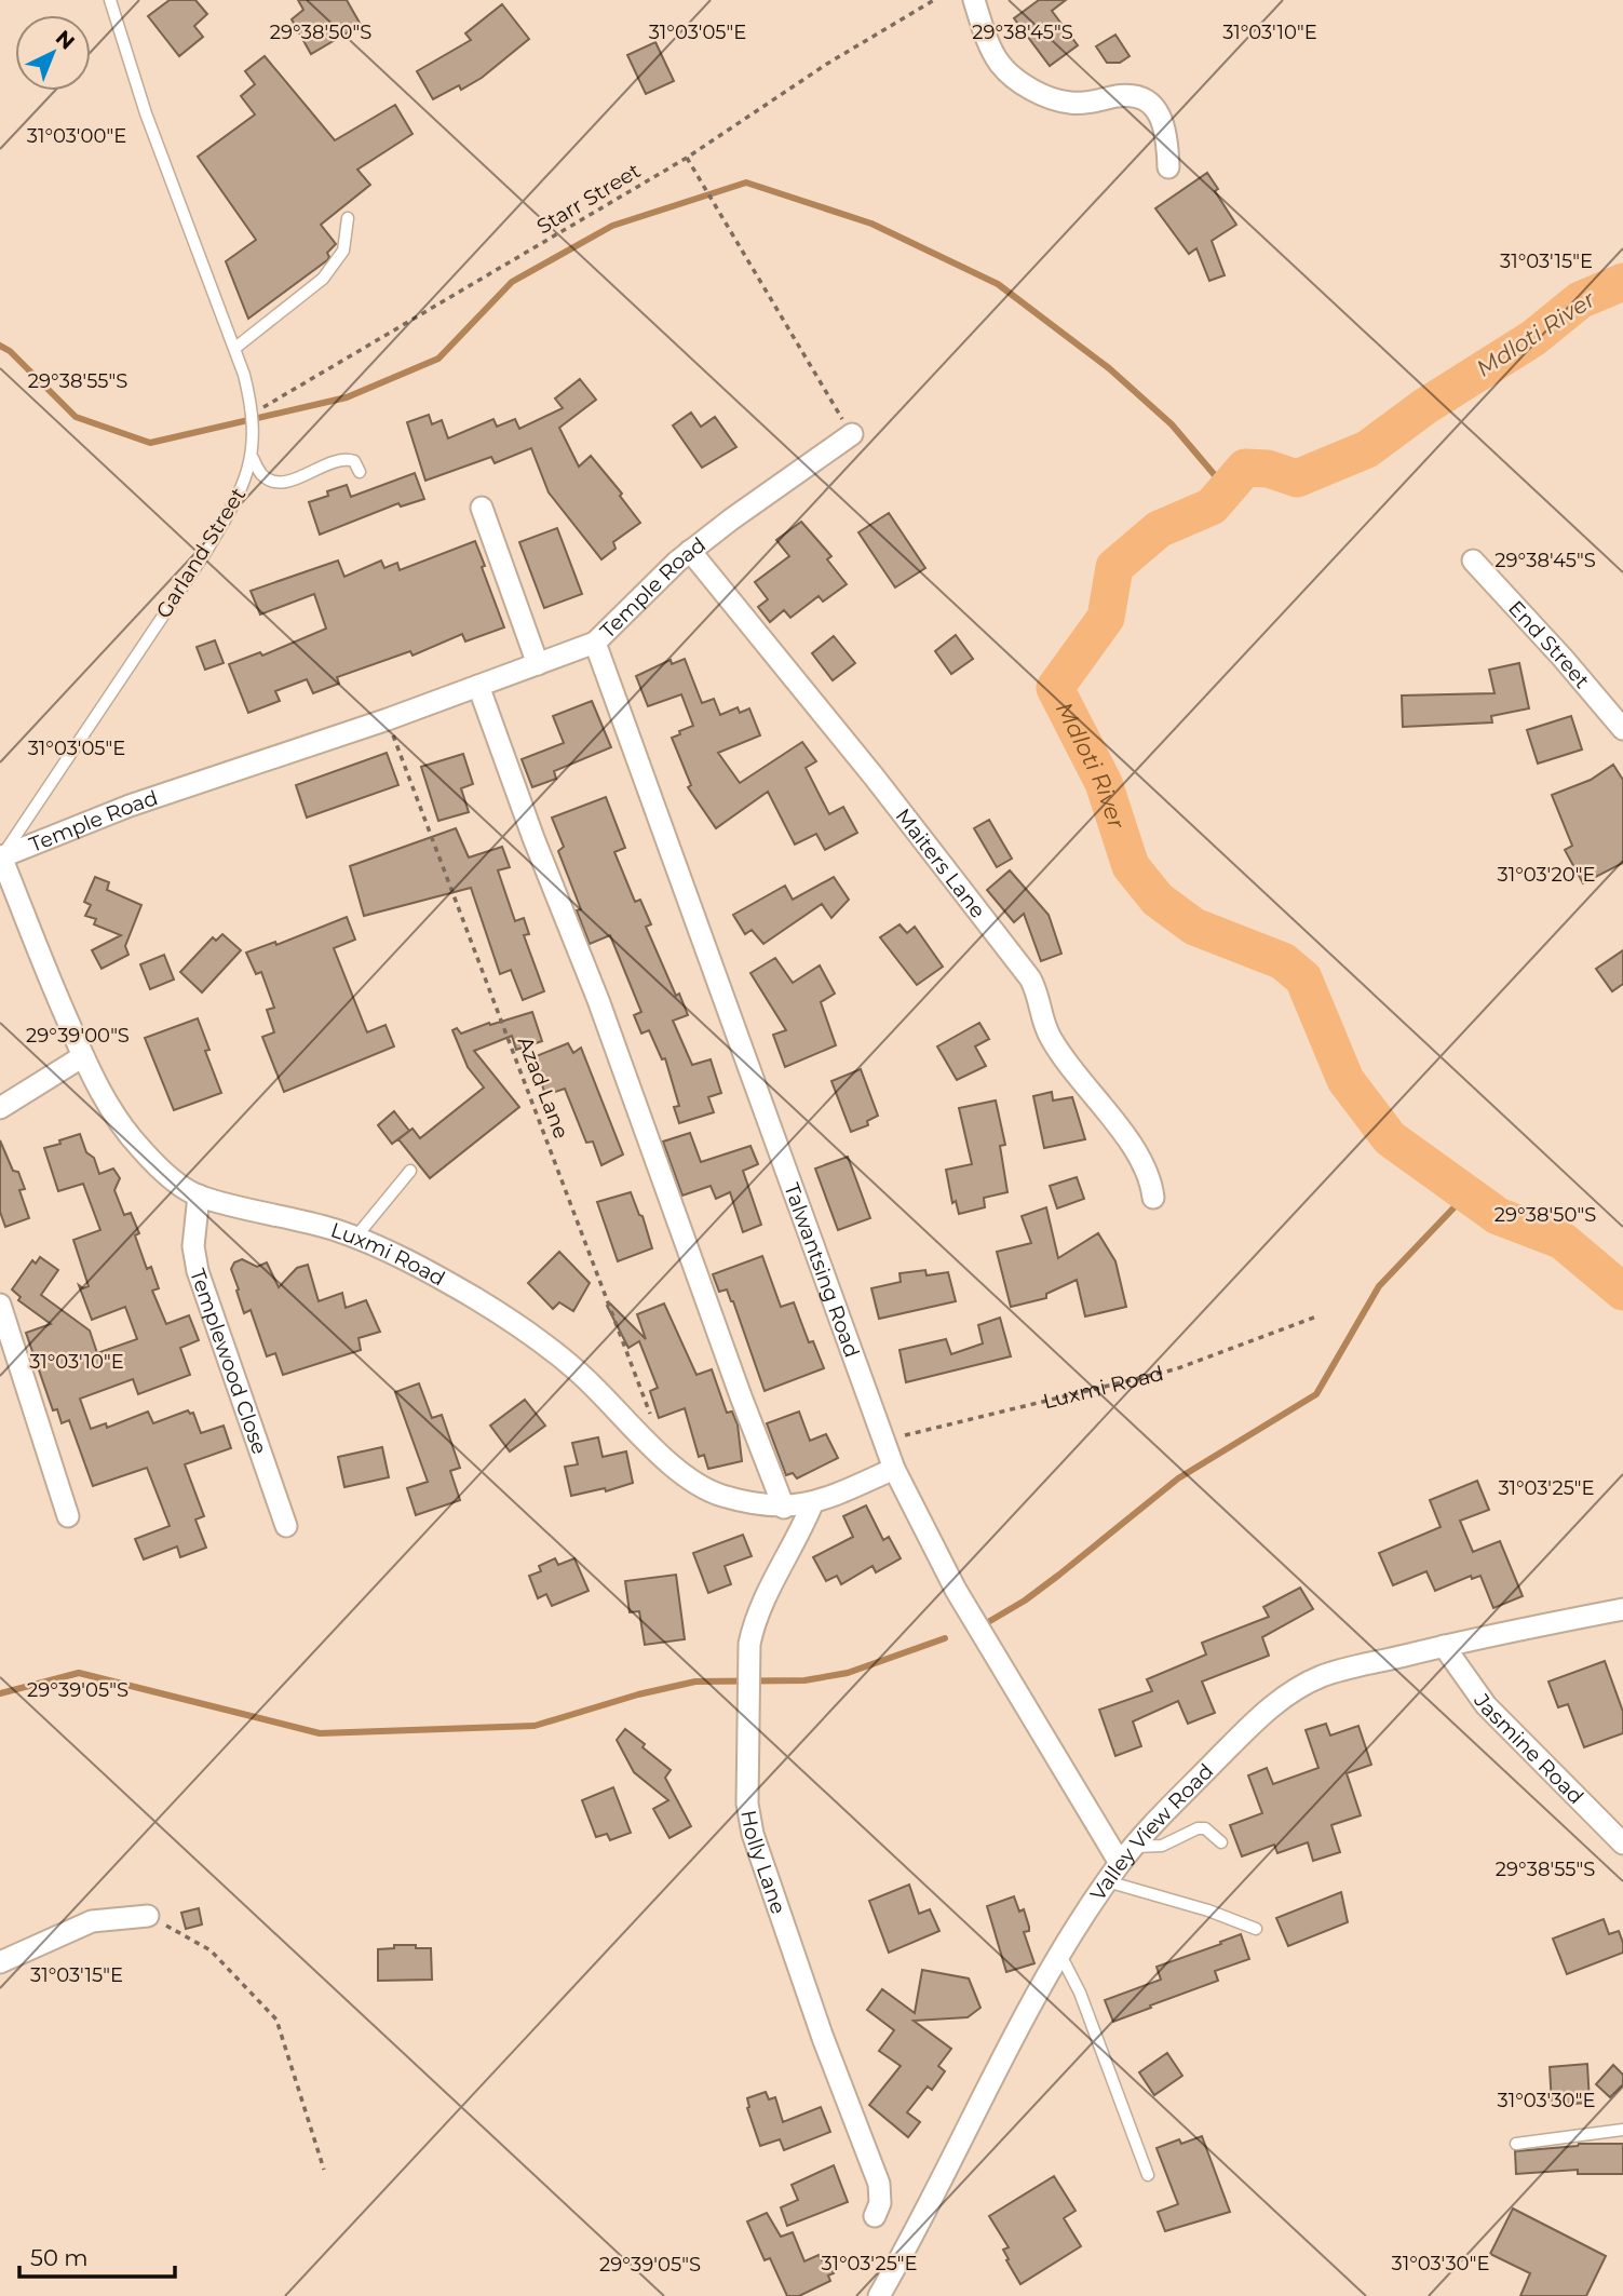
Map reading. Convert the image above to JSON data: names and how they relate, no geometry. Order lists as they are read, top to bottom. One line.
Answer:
{"streets":{"street":["Temple Road","End Street","Maiters Lane","Luxmi Road","Talwantsing Road","Templewood Close","Jasmine Road","Valley View Road","Holly Lane"],"lane":["Garland Street"],"path":["Starr Street","Azad Lane"]},"crossings":[["Starr Street","Garland Street"],["Garland Street","Temple Road"],["Garland Street","Luxmi Road"],["Temple Road","Maiters Lane"],["Temple Road","Azad Lane"],["Temple Road","Luxmi Road"],["Temple Road","Talwantsing Road"],["Luxmi Road","Talwantsing Road"],["Luxmi Road","Templewood Close"],["Luxmi Road","Holly Lane"],["Talwantsing Road","Valley View Road"],["Jasmine Road","Valley View Road"]],"water":["Mdloti River"],"scale_bar":"50 m","north":"top right","coordinates":["29°38'50\"S","29°38'45\"S","31°03'05\"E","31°03'10\"E","31°03'00\"E","31°03'15\"E","29°38'55\"S","31°03'20\"E","29°39'00\"S","31°03'25\"E","29°39'05\"S","31°03'30\"E"]}
